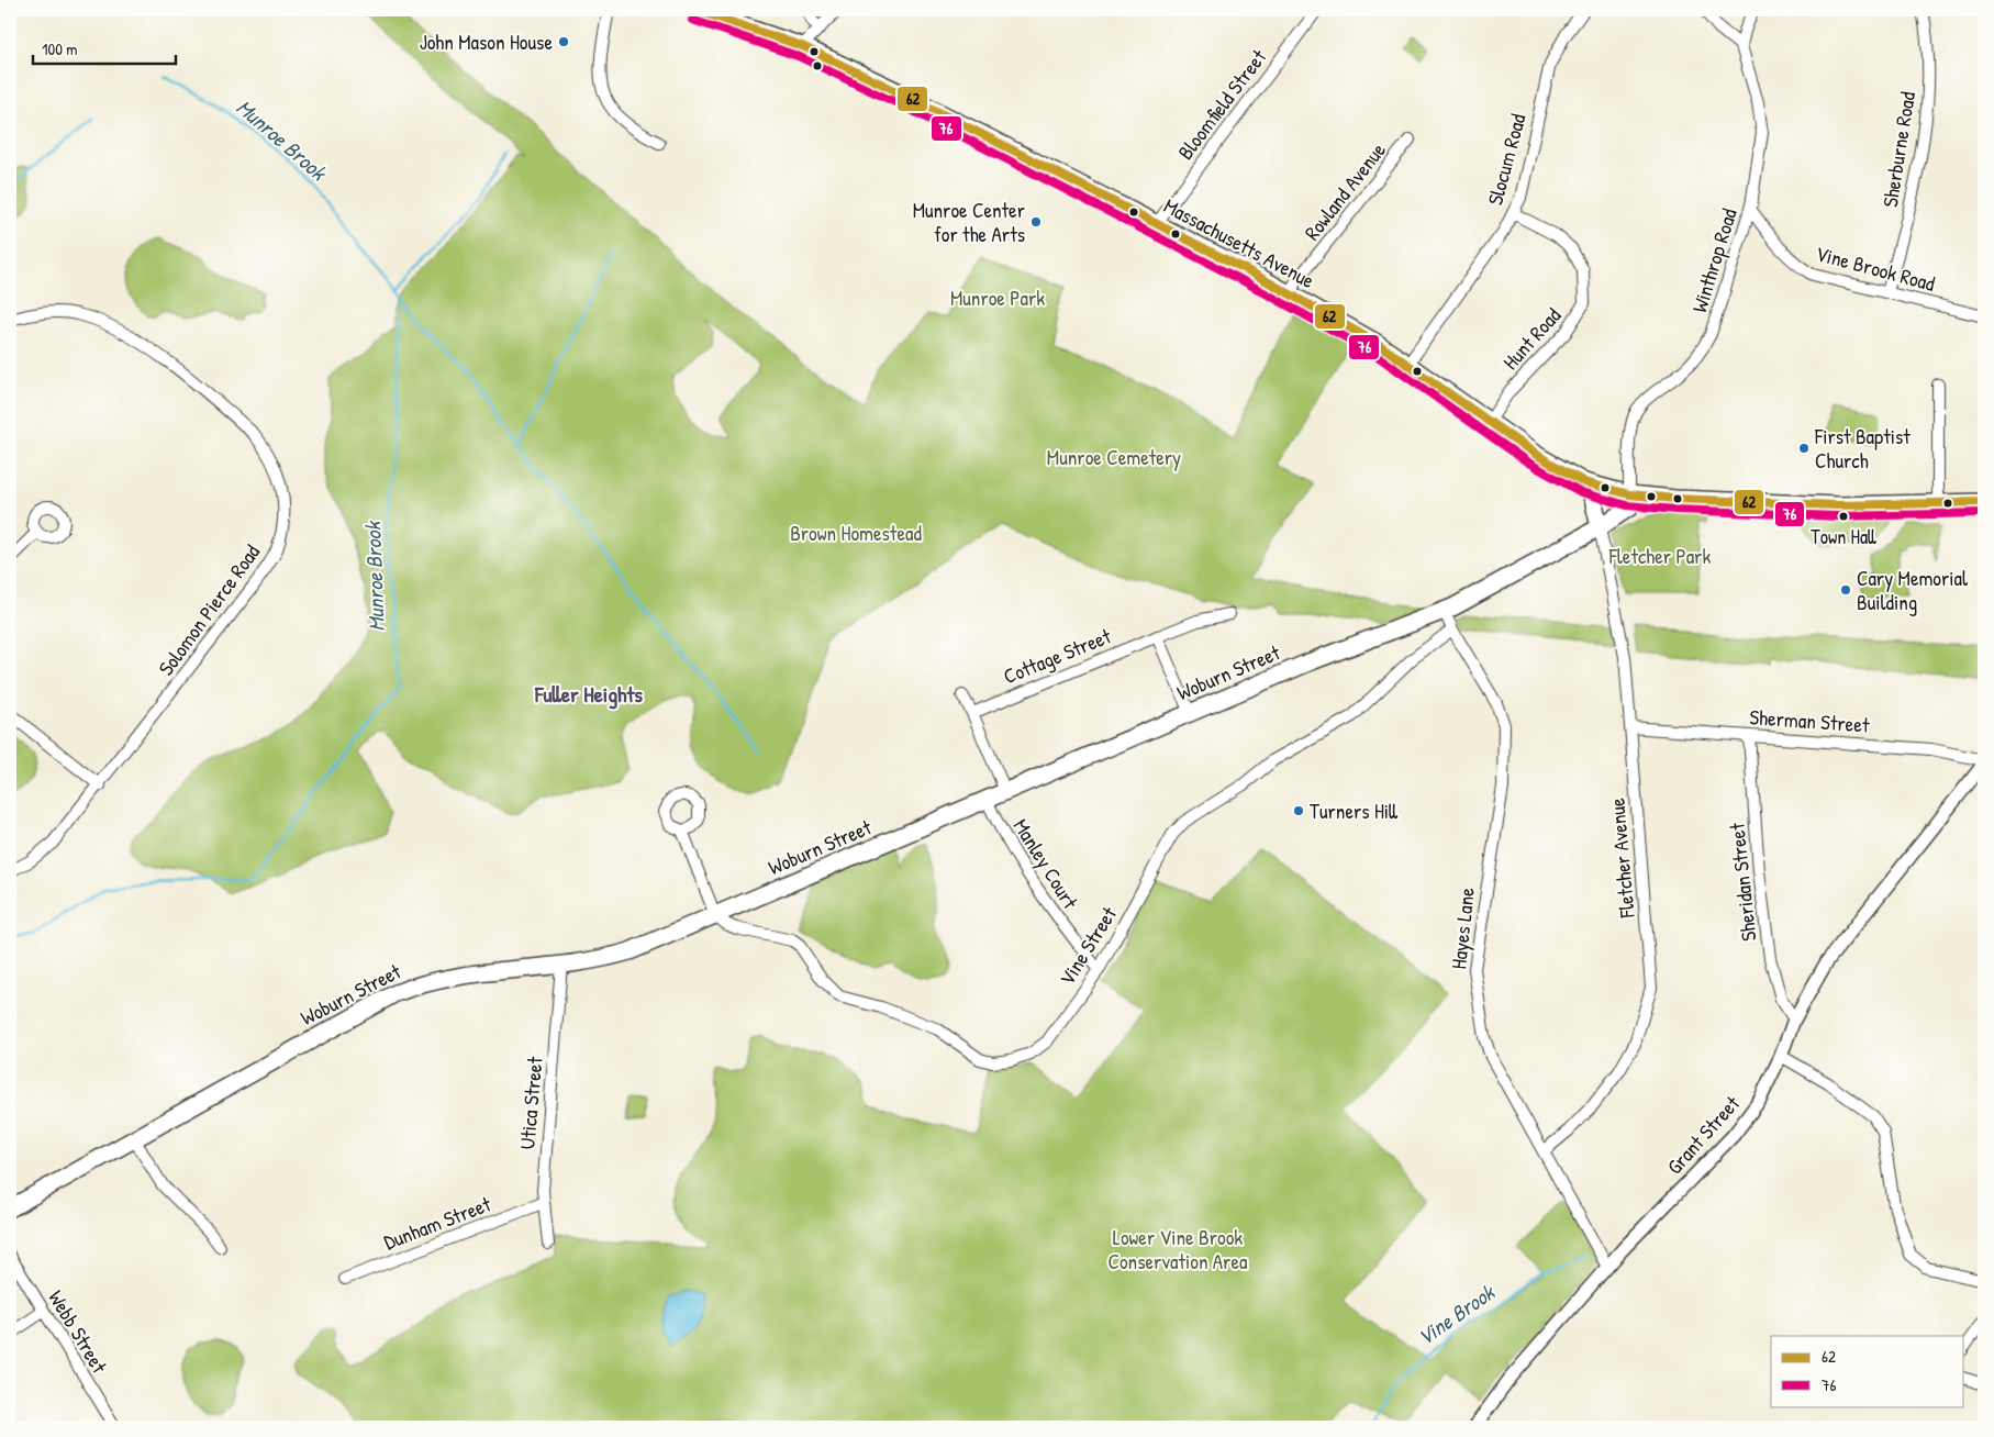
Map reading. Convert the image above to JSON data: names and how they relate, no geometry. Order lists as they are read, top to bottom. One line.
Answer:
{"streets":{"main road":["Massachusetts Avenue","Woburn Street"],"street":["Bloomfield Street","Sherburne Road","Slocum Road","Rowland Avenue","Winthrop Road","Vine Brook Road","Hunt Road","Solomon Pierce Road","Cottage Street","Sherman Street","Fletcher Avenue","Manley Court","Sheridan Street","Hayes Lane","Vine Street","Utica Street","Grant Street","Dunham Street","Webb Street"]},"crossings":[["Bloomfield Street","Massachusetts Avenue"],["Sherburne Road","Vine Brook Road"],["Slocum Road","Massachusetts Avenue"],["Slocum Road","Hunt Road"],["Rowland Avenue","Massachusetts Avenue"],["Massachusetts Avenue","Winthrop Road"],["Massachusetts Avenue","Hunt Road"],["Massachusetts Avenue","Woburn Street"],["Winthrop Road","Vine Brook Road"],["Winthrop Road","Woburn Street"],["Woburn Street","Fletcher Avenue"],["Woburn Street","Manley Court"],["Woburn Street","Hayes Lane"],["Woburn Street","Vine Street"],["Woburn Street","Utica Street"],["Sherman Street","Fletcher Avenue"],["Sherman Street","Sheridan Street"],["Fletcher Avenue","Hayes Lane"],["Manley Court","Vine Street"],["Sheridan Street","Grant Street"],["Hayes Lane","Vine Street"],["Hayes Lane","Grant Street"],["Utica Street","Dunham Street"]],"districts":["Fuller Heights"],"water":["Munroe Brook","Vine Brook"],"parks":["Munroe Park","Munroe Cemetery","Brown Homestead","Fletcher Park","Lower Vine Brook Conservation Area"],"places":["John Mason House","Munroe Center for the Arts","First Baptist Church","Town Hall","Cary Memorial Building","Turners Hill"],"lines":["transit line 62","transit line 76"],"legend":["62","76"],"scale_bar":"100 m"}
